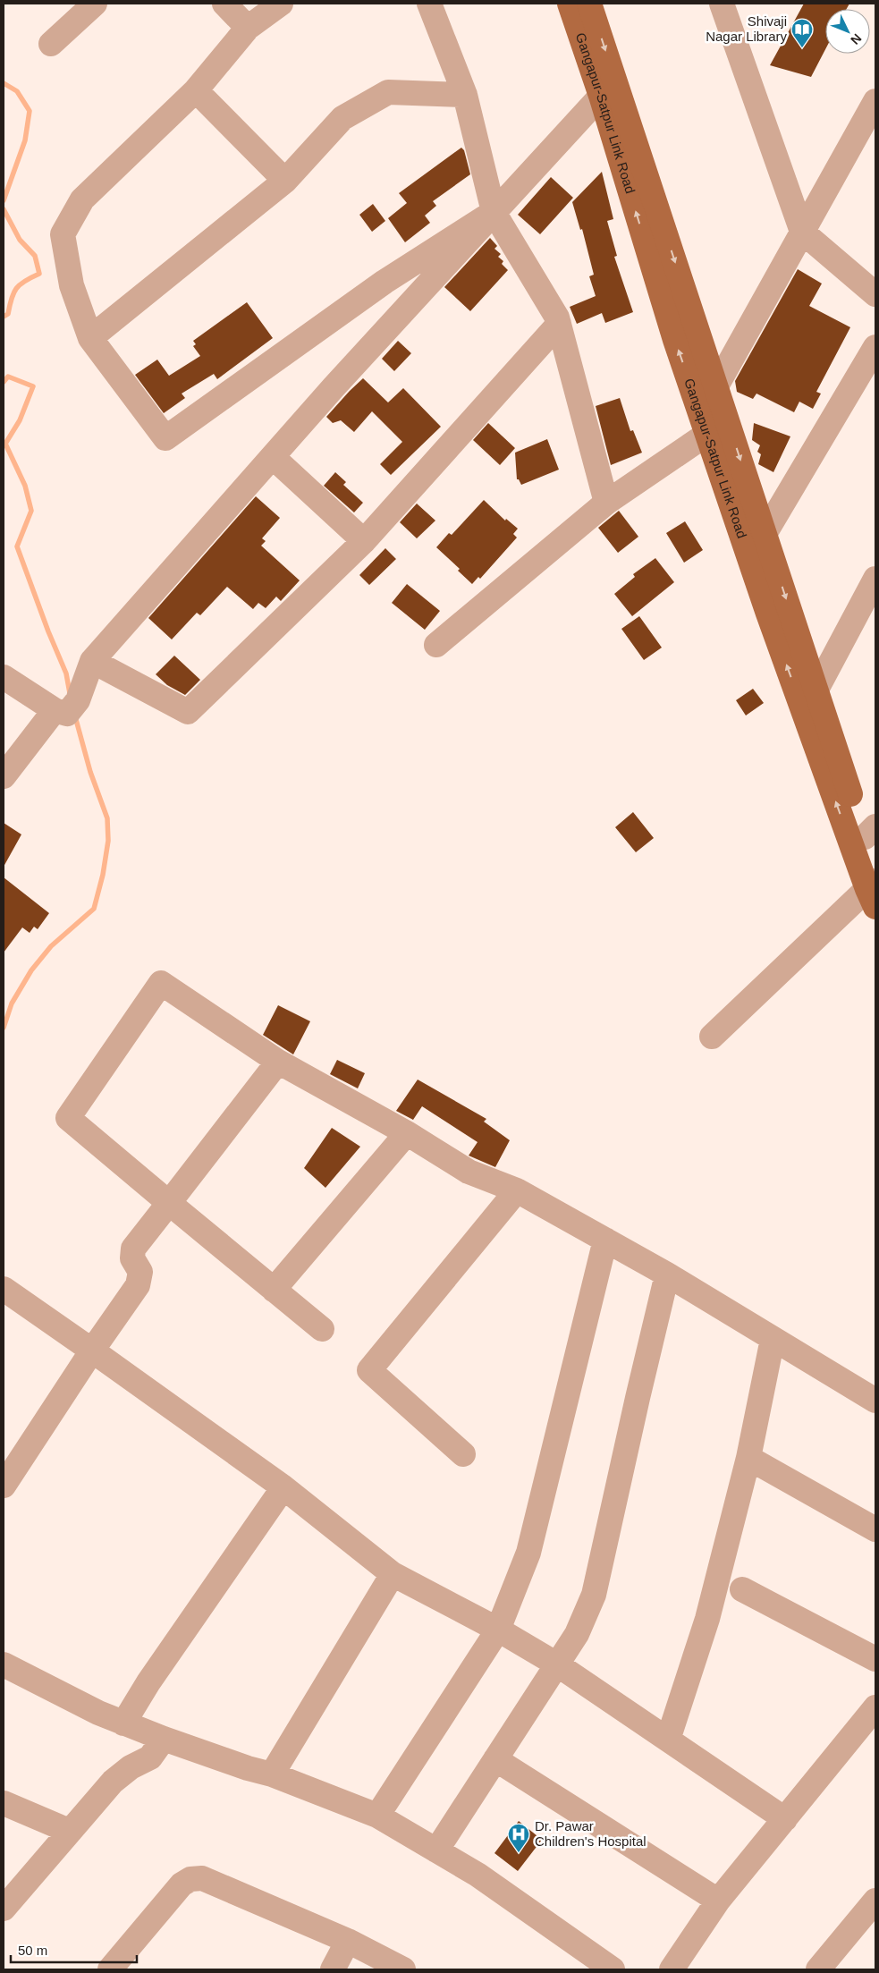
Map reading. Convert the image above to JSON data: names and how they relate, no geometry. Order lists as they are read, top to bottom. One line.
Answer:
{"streets":{"main road":["Gangapur-Satpur Link Road"]},"places":{"library":["Shivaji Nagar Library"],"hospital":["Dr. Pawar Children's Hospital"]},"scale_bar":"50 m","north":"bottom right"}
